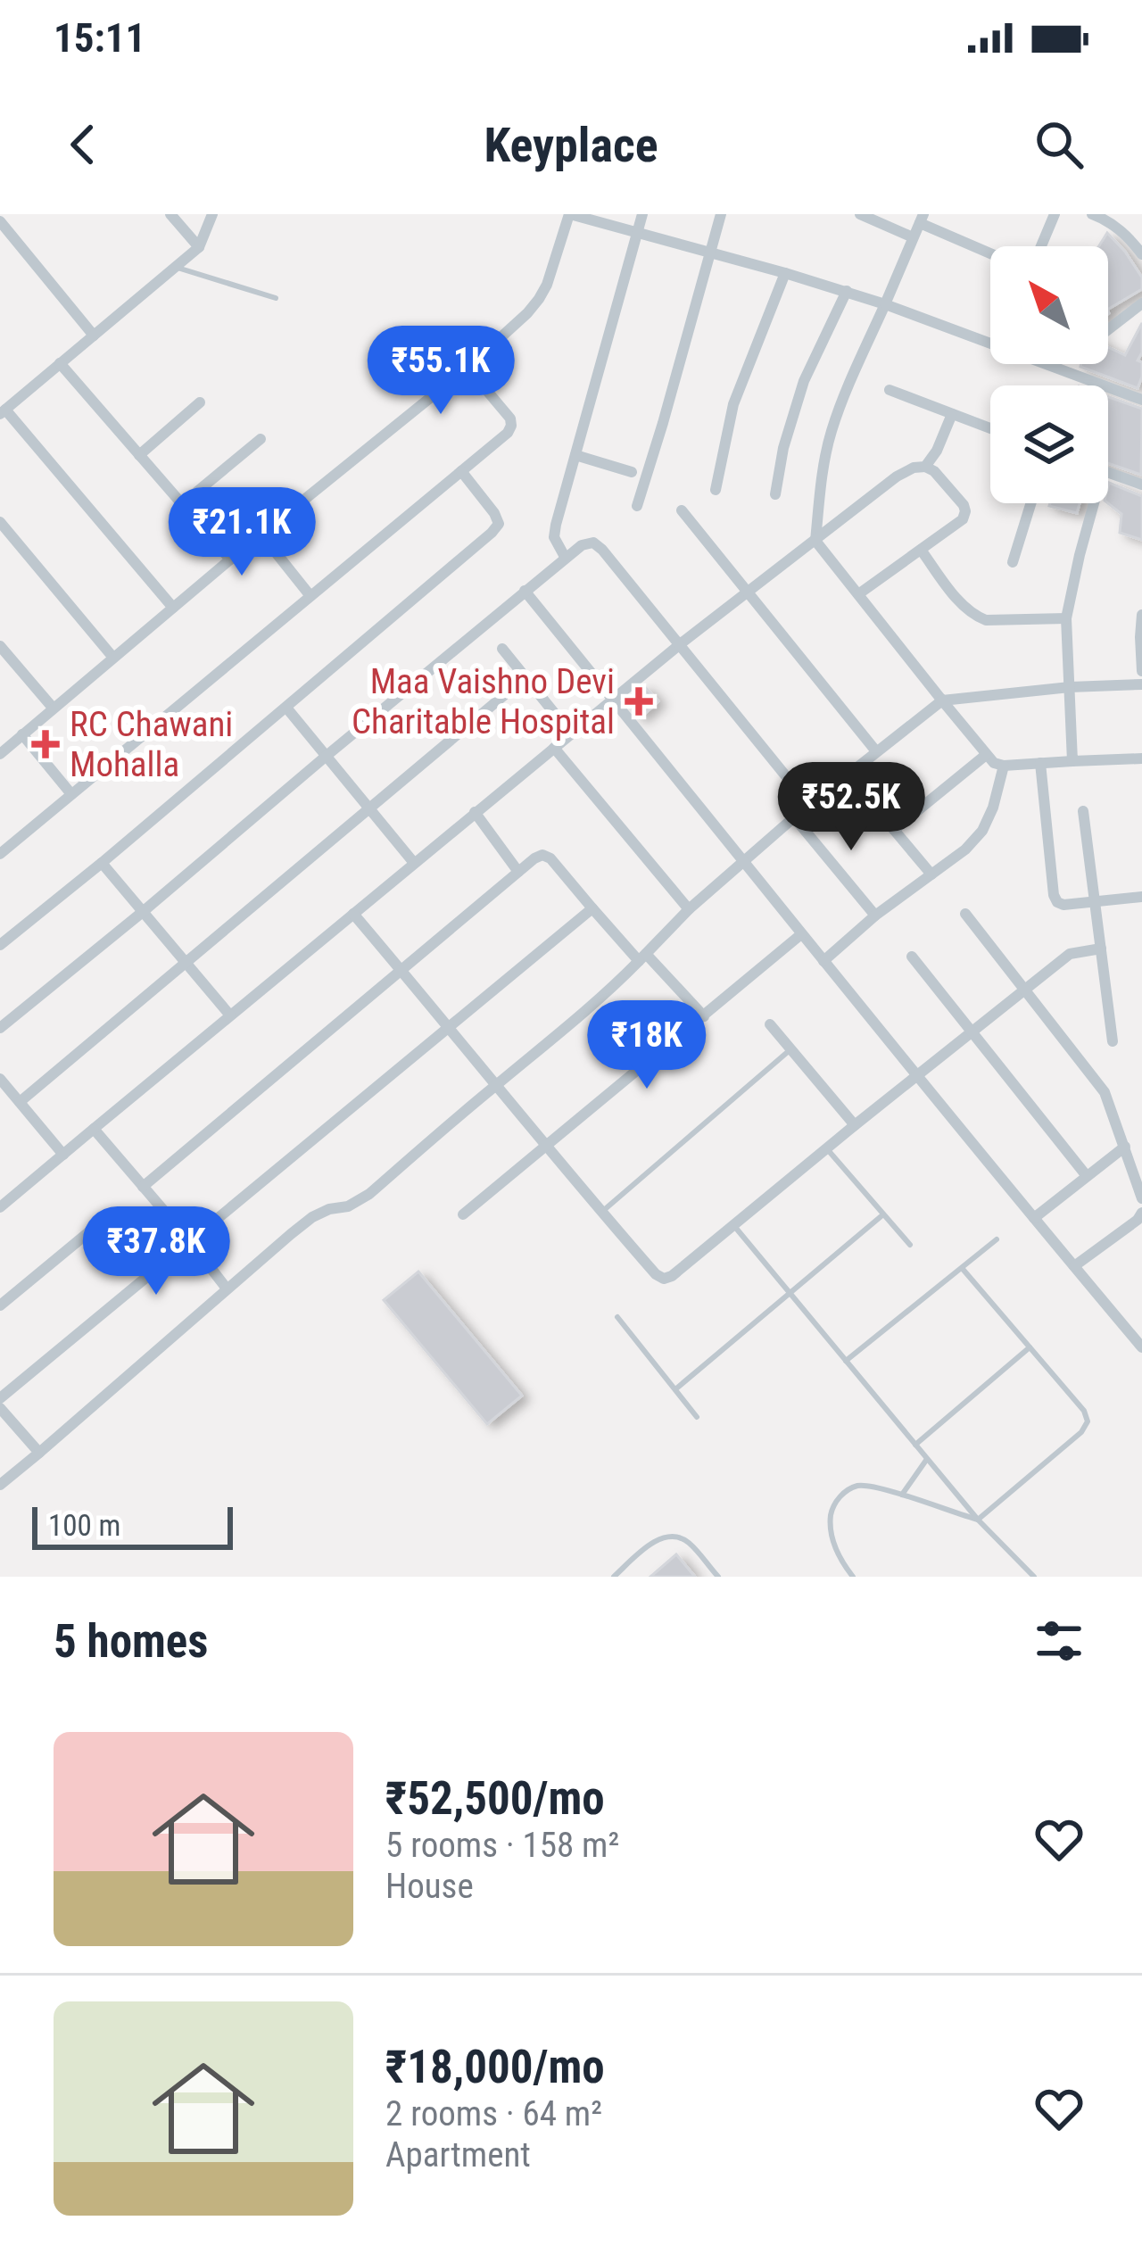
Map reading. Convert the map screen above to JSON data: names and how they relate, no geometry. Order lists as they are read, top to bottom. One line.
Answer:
{"places":{"health":["Maa Vaishno Devi Charitable Hospital","RC Chawani Mohalla"]},"scale_bar":"100 m","north":"top left","page":{"status":"15:11","header":"Keyplace","price":["₹55.1K","₹21.1K","₹52.5K","₹18K","₹37.8K"],"scale":"100 m","heading":"5 homes","list":[{"name":"₹52,500/mo","note":"5 rooms · 158 m² · House"},{"name":"₹18,000/mo","note":"2 rooms · 64 m² · Apartment"}]}}
